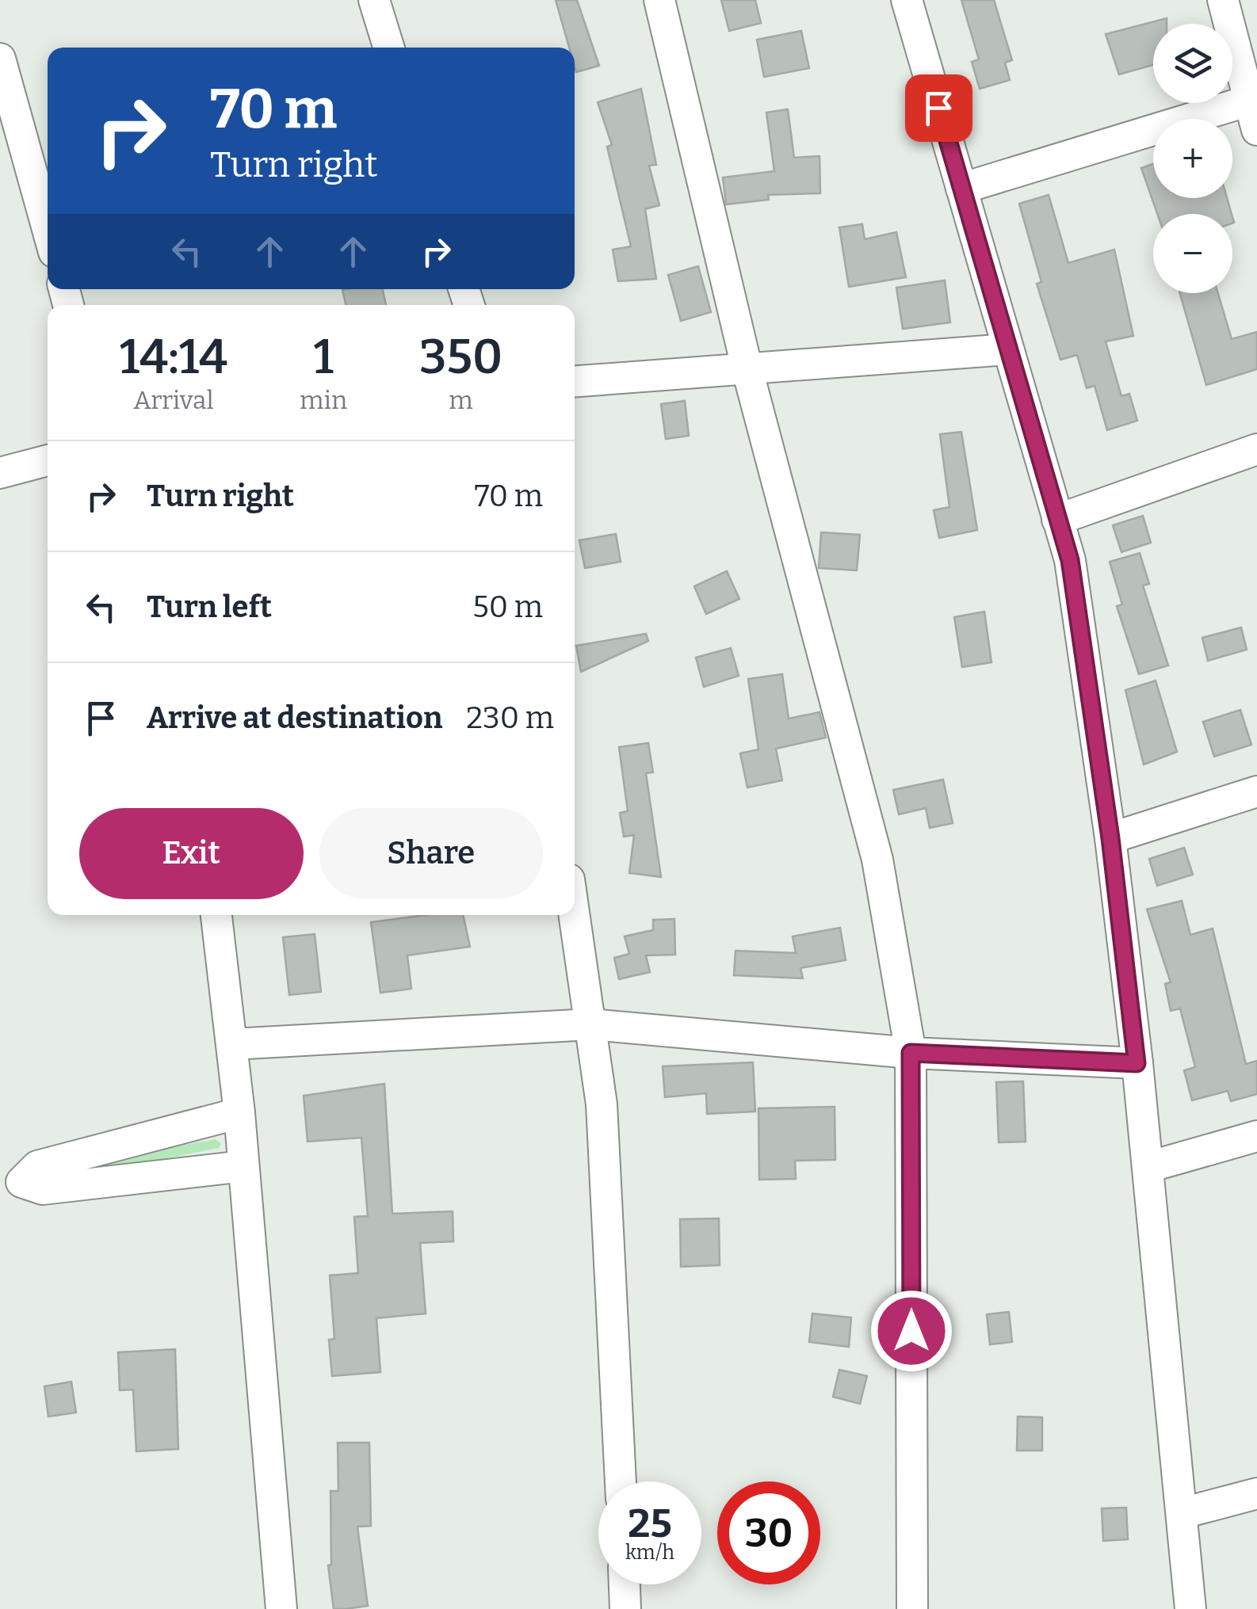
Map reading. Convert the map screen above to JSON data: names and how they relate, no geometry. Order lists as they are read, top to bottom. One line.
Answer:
{"page":{"map_buttons":["+","−"],"turn":["70 m","Turn right"],"eta":["14:14","Arrival","1","min","350","m"],"list":[{"name":"Turn right","value":"70 m"},{"name":"Turn left","value":"50 m"},{"name":"Arrive at destination","value":"230 m"}],"buttons":["Exit","Share"],"speed":"25 km/h","limit":"30"}}
